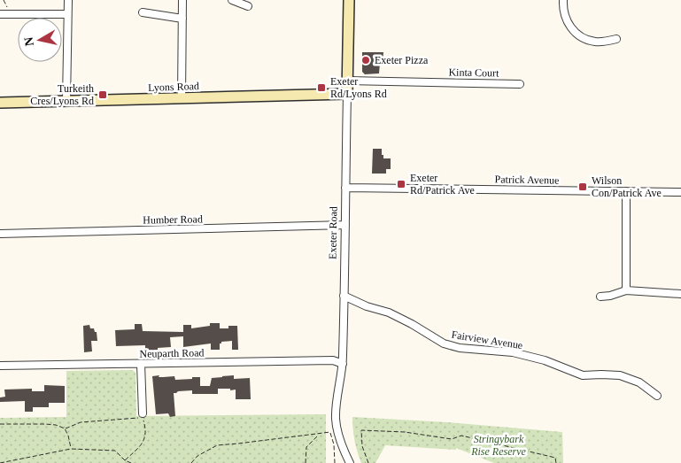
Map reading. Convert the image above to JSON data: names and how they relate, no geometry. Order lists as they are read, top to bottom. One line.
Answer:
{"streets":{"main road":["Lyons Road","Exeter Road"],"street":["Kinta Court","Patrick Avenue","Humber Road","Fairview Avenue","Neuparth Road"]},"crossings":[["Kinta Court","Exeter Road"],["Lyons Road","Exeter Road"],["Patrick Avenue","Exeter Road"],["Humber Road","Exeter Road"],["Exeter Road","Fairview Avenue"],["Exeter Road","Neuparth Road"]],"parks":["Stringybark Rise Reserve"],"places":{"other":["Exeter Pizza"],"transit":["Exeter Rd/Lyons Rd","Turkeith Cres/Lyons Rd","Exeter Rd/Patrick Ave","Wilson Con/Patrick Ave"]},"north":"left"}
